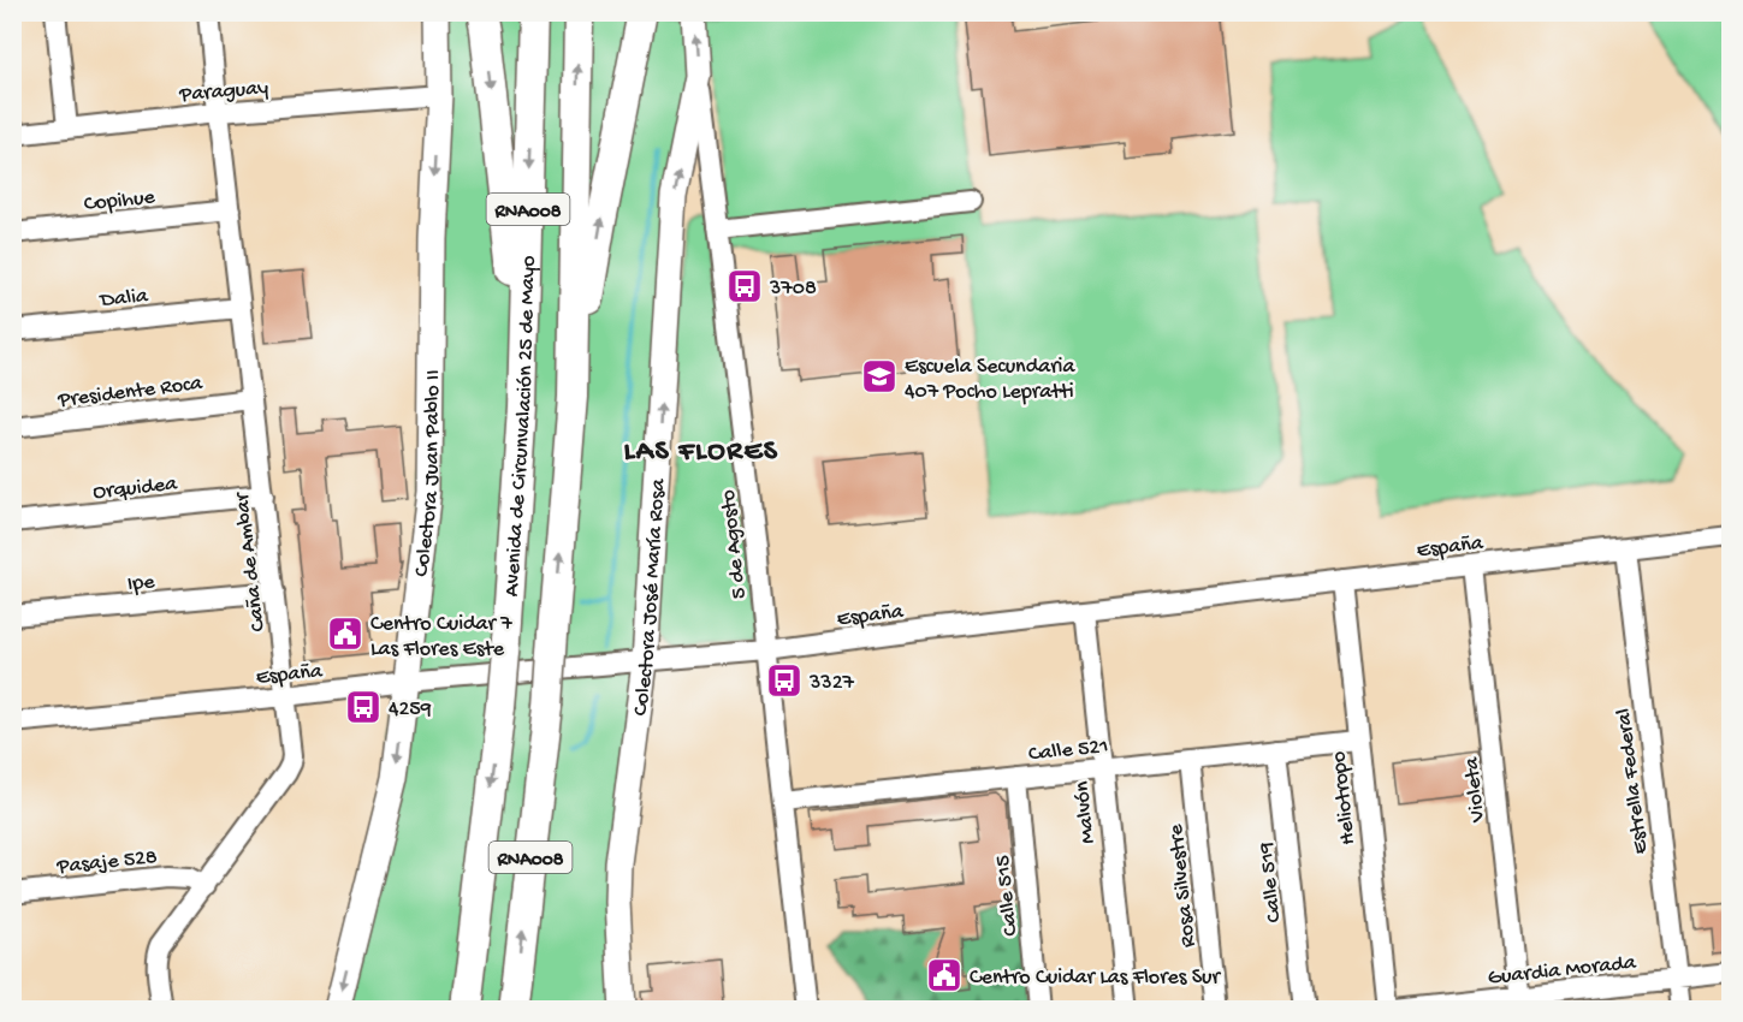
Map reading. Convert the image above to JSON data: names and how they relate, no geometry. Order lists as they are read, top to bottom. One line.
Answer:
{"streets":{"highway":["RNA008","Avenida de Circunvalación 25 de Mayo"],"main road":["Colectora Juan Pablo II","Colectora José María Rosa"],"street":["Paraguay","Copihue","Dalia","Presidente Roca","Orquidea","5 de Agosto","España","Caña de Ambar","Ipe","Calle 521","Estrella Federal","Violeta","Heliotropo","Malvón","Pasaje 528","Calle 519","Rosa Silvestre","Calle 515","Guardia Morada"]},"crossings":[["Paraguay","Colectora Juan Pablo II"],["Paraguay","Caña de Ambar"],["Copihue","Caña de Ambar"],["Dalia","Caña de Ambar"],["Presidente Roca","Caña de Ambar"],["Colectora Juan Pablo II","España"],["Orquidea","Caña de Ambar"],["5 de Agosto","España"],["5 de Agosto","Colectora José María Rosa"],["5 de Agosto","Calle 521"],["España","Caña de Ambar"],["España","Colectora José María Rosa"],["España","Estrella Federal"],["España","Violeta"],["España","Heliotropo"],["España","Malvón"],["Caña de Ambar","Ipe"],["Caña de Ambar","Pasaje 528"],["Calle 521","Heliotropo"],["Calle 521","Malvón"],["Calle 521","Calle 519"],["Calle 521","Rosa Silvestre"],["Calle 521","Calle 515"],["Estrella Federal","Guardia Morada"],["Violeta","Guardia Morada"]],"one_way":["Colectora Juan Pablo II","Colectora José María Rosa"],"districts":["LAS FLORES"],"places":{"bus stop":["3708","3327","4259"],"school or university":["Escuela Secundaria 407 Pocho Lepratti"],"public building":["Centro Cuidar 7 Las Flores Este","Centro Cuidar Las Flores Sur"]}}
